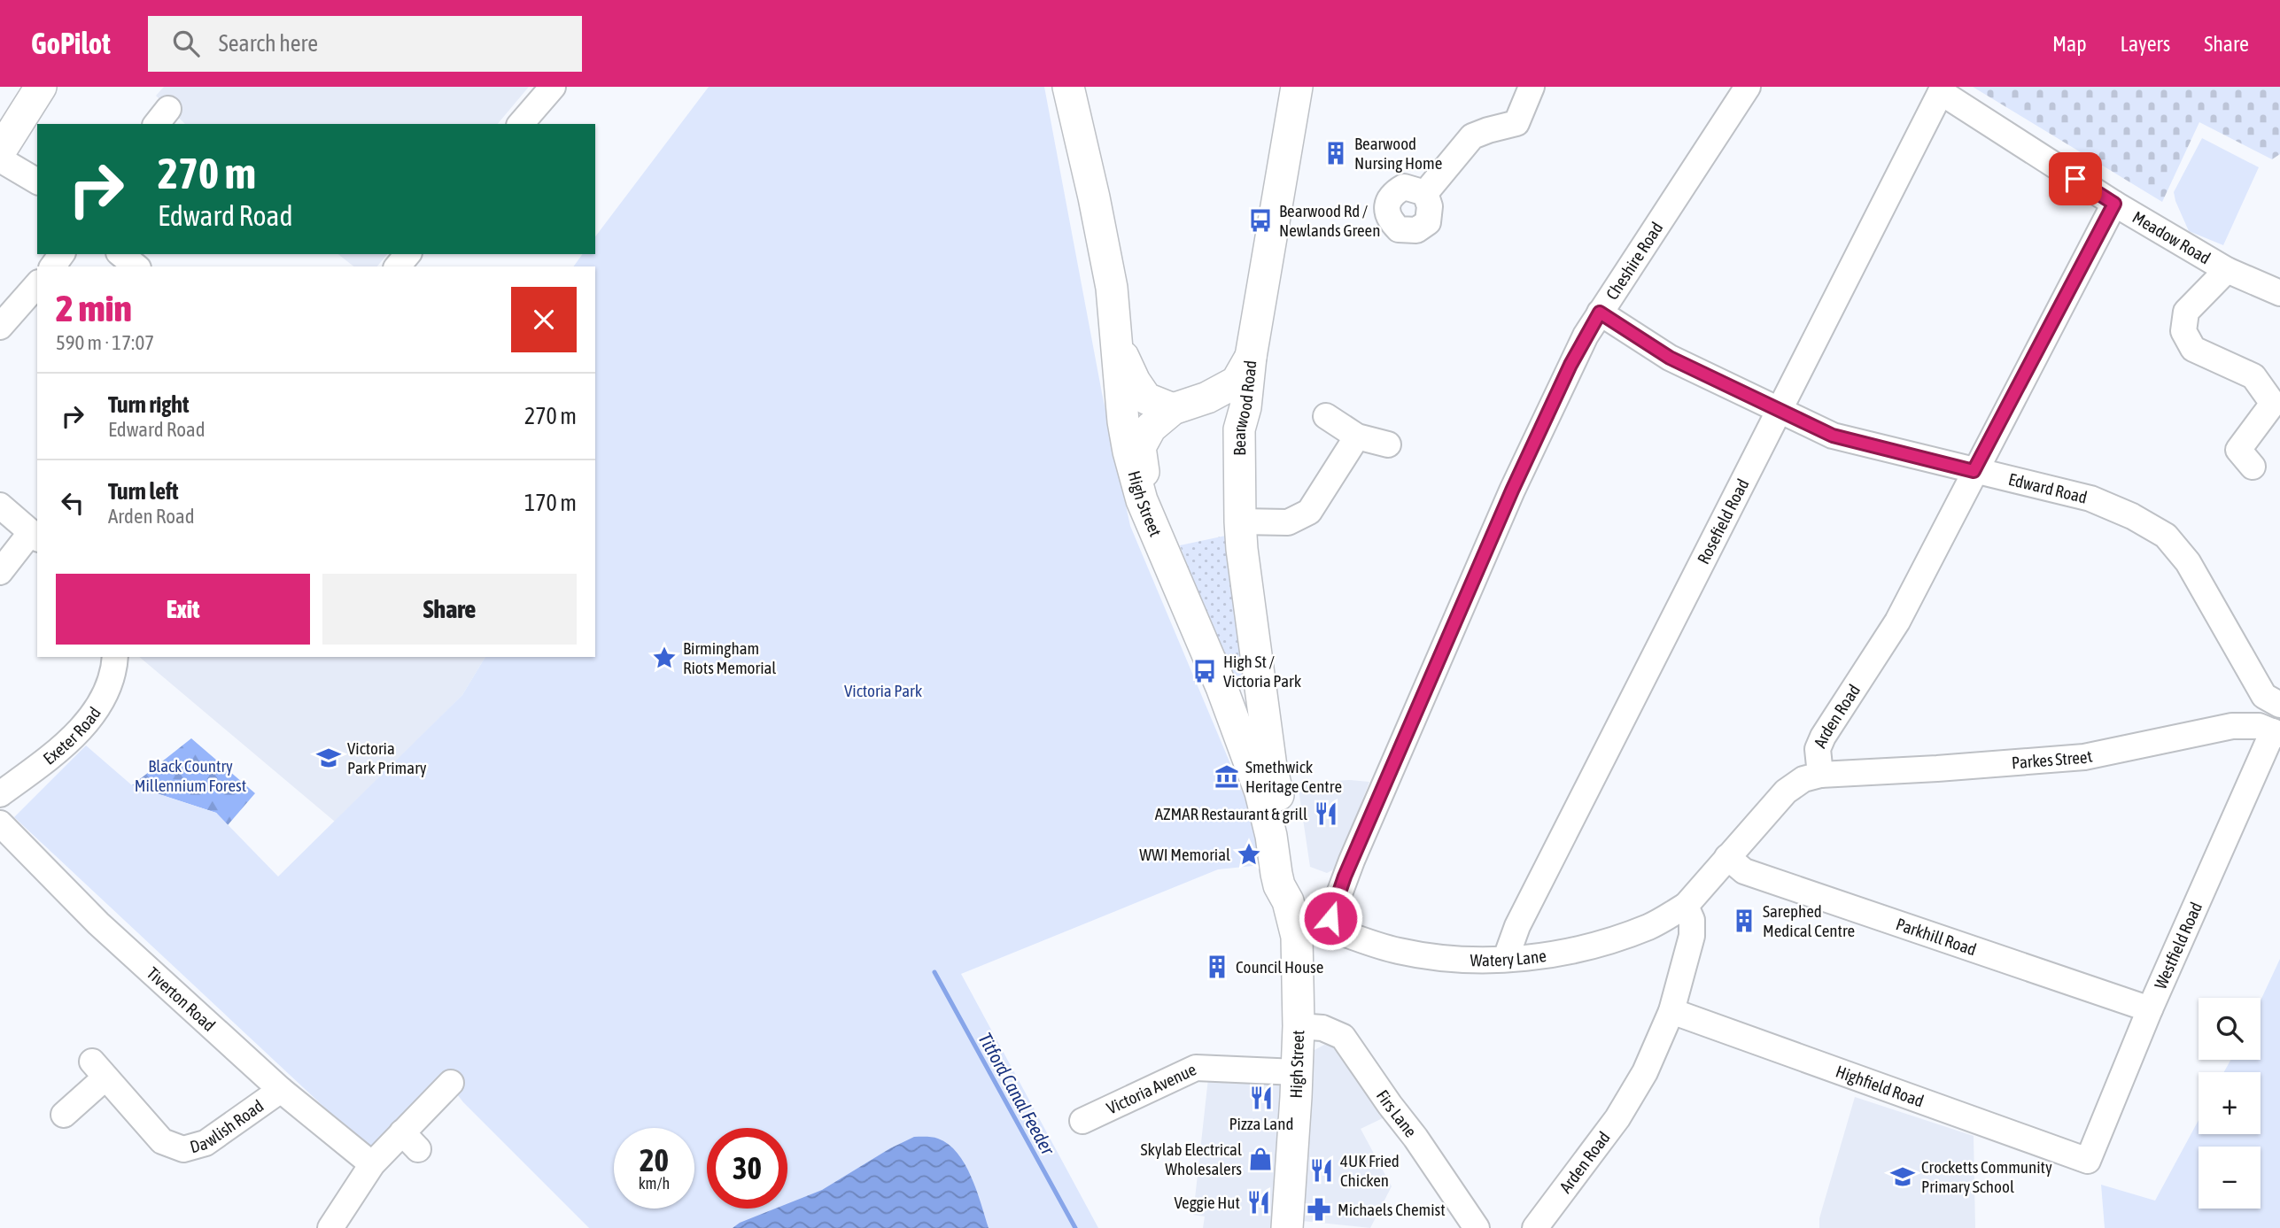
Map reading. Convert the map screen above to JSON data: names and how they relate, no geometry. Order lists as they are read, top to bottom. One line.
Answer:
{"streets":{"main road":["Bearwood Road","High Street"],"street":["Meadow Road","Cheshire Road","Edward Road","Rosefield Road","Arden Road","Exeter Road","Parkes Street","Parkhill Road","Westfield Road","Watery Lane","Tiverton Road","Highfield Road","Victoria Avenue","Firs Lane","Dawlish Road"]},"crossings":[["Meadow Road","Rosefield Road"],["Meadow Road","Arden Road"],["Cheshire Road","Edward Road"],["Cheshire Road","Watery Lane"],["Bearwood Road","High Street"],["Edward Road","Rosefield Road"],["Edward Road","Arden Road"],["High Street","Victoria Avenue"],["High Street","Firs Lane"],["Rosefield Road","Watery Lane"],["Arden Road","Parkes Street"],["Arden Road","Parkhill Road"],["Arden Road","Watery Lane"],["Arden Road","Highfield Road"],["Parkes Street","Westfield Road"],["Parkhill Road","Westfield Road"],["Westfield Road","Highfield Road"],["Tiverton Road","Dawlish Road"]],"water":["Titford Canal Feeder"],"parks":["Victoria Park","Black Country Millennium Forest"],"places":{"building":["Bearwood Nursing Home","Sarephed Medical Centre","Council House"],"bus stop":["Bearwood Rd / Newlands Green","High St / Victoria Park"],"place":["Birmingham Riots Memorial","WWI Memorial"],"school or university":["Victoria Park Primary","Crocketts Community Primary School"],"museum":["Smethwick Heritage Centre"],"restaurant":["AZMAR Restaurant & grill","Pizza Land","4UK Fried Chicken","Veggie Hut"],"shop":["Skylab Electrical Wholesalers"],"pharmacy":["Michaels Chemist"]},"page":{"header":"GoPilot","search":"Search here","nav":["Map","Layers","Share"],"turn":["270 m","Edward Road"],"heading":["2 min","590 m · 17:07"],"list":[{"name":"Turn right","note":"Edward Road","value":"270 m"},{"name":"Turn left","note":"Arden Road","value":"170 m"}],"buttons":["Exit","Share"],"map_buttons":["+","−"],"speed":"20 km/h","limit":"30"}}
